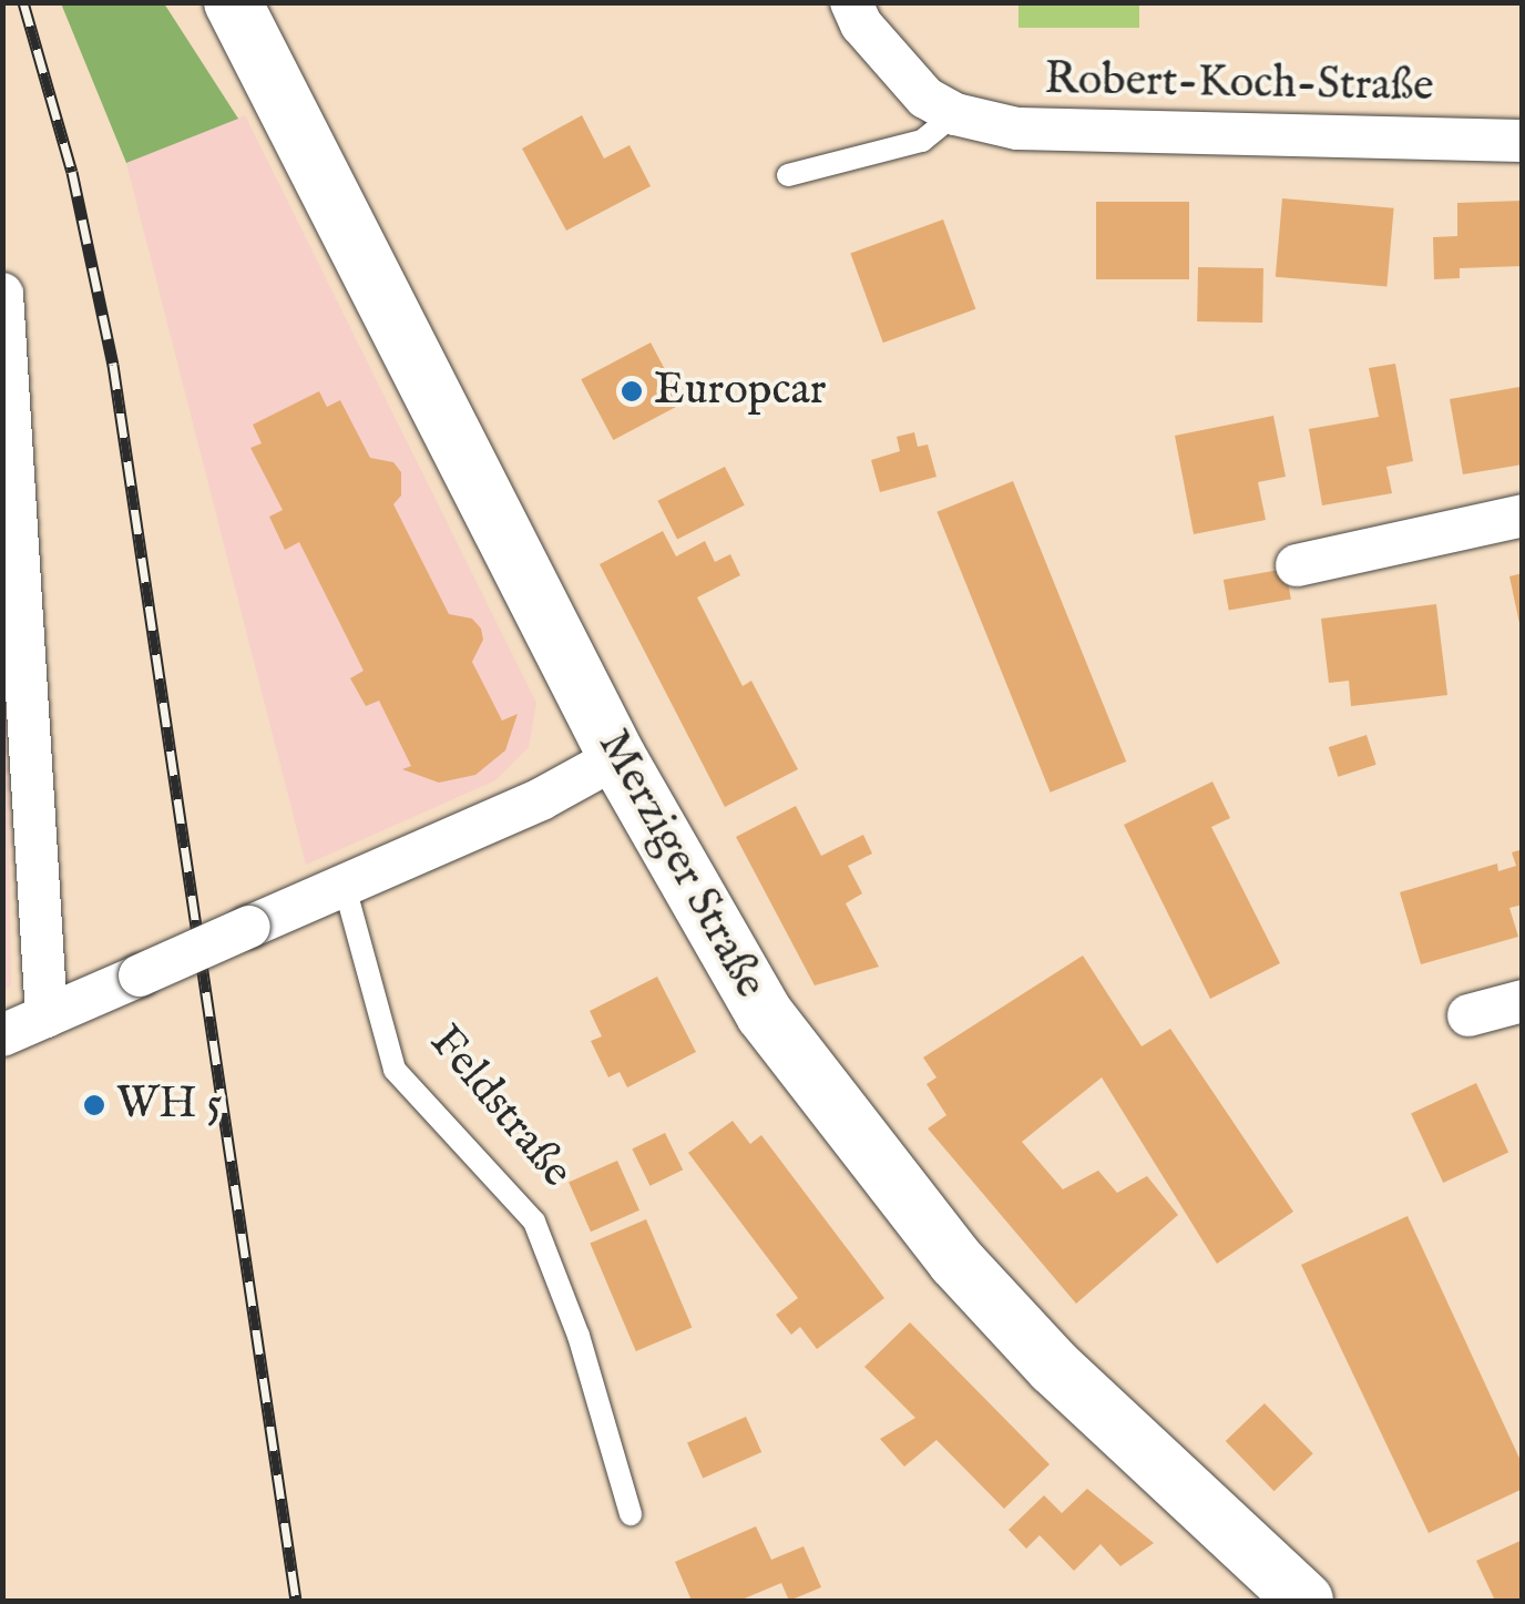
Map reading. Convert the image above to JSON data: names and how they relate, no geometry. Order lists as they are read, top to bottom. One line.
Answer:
{"streets":{"main road":["Merziger Straße"],"street":["Robert-Koch-Straße"],"lane":["Feldstraße"]},"places":["Europcar","WH 5"]}
